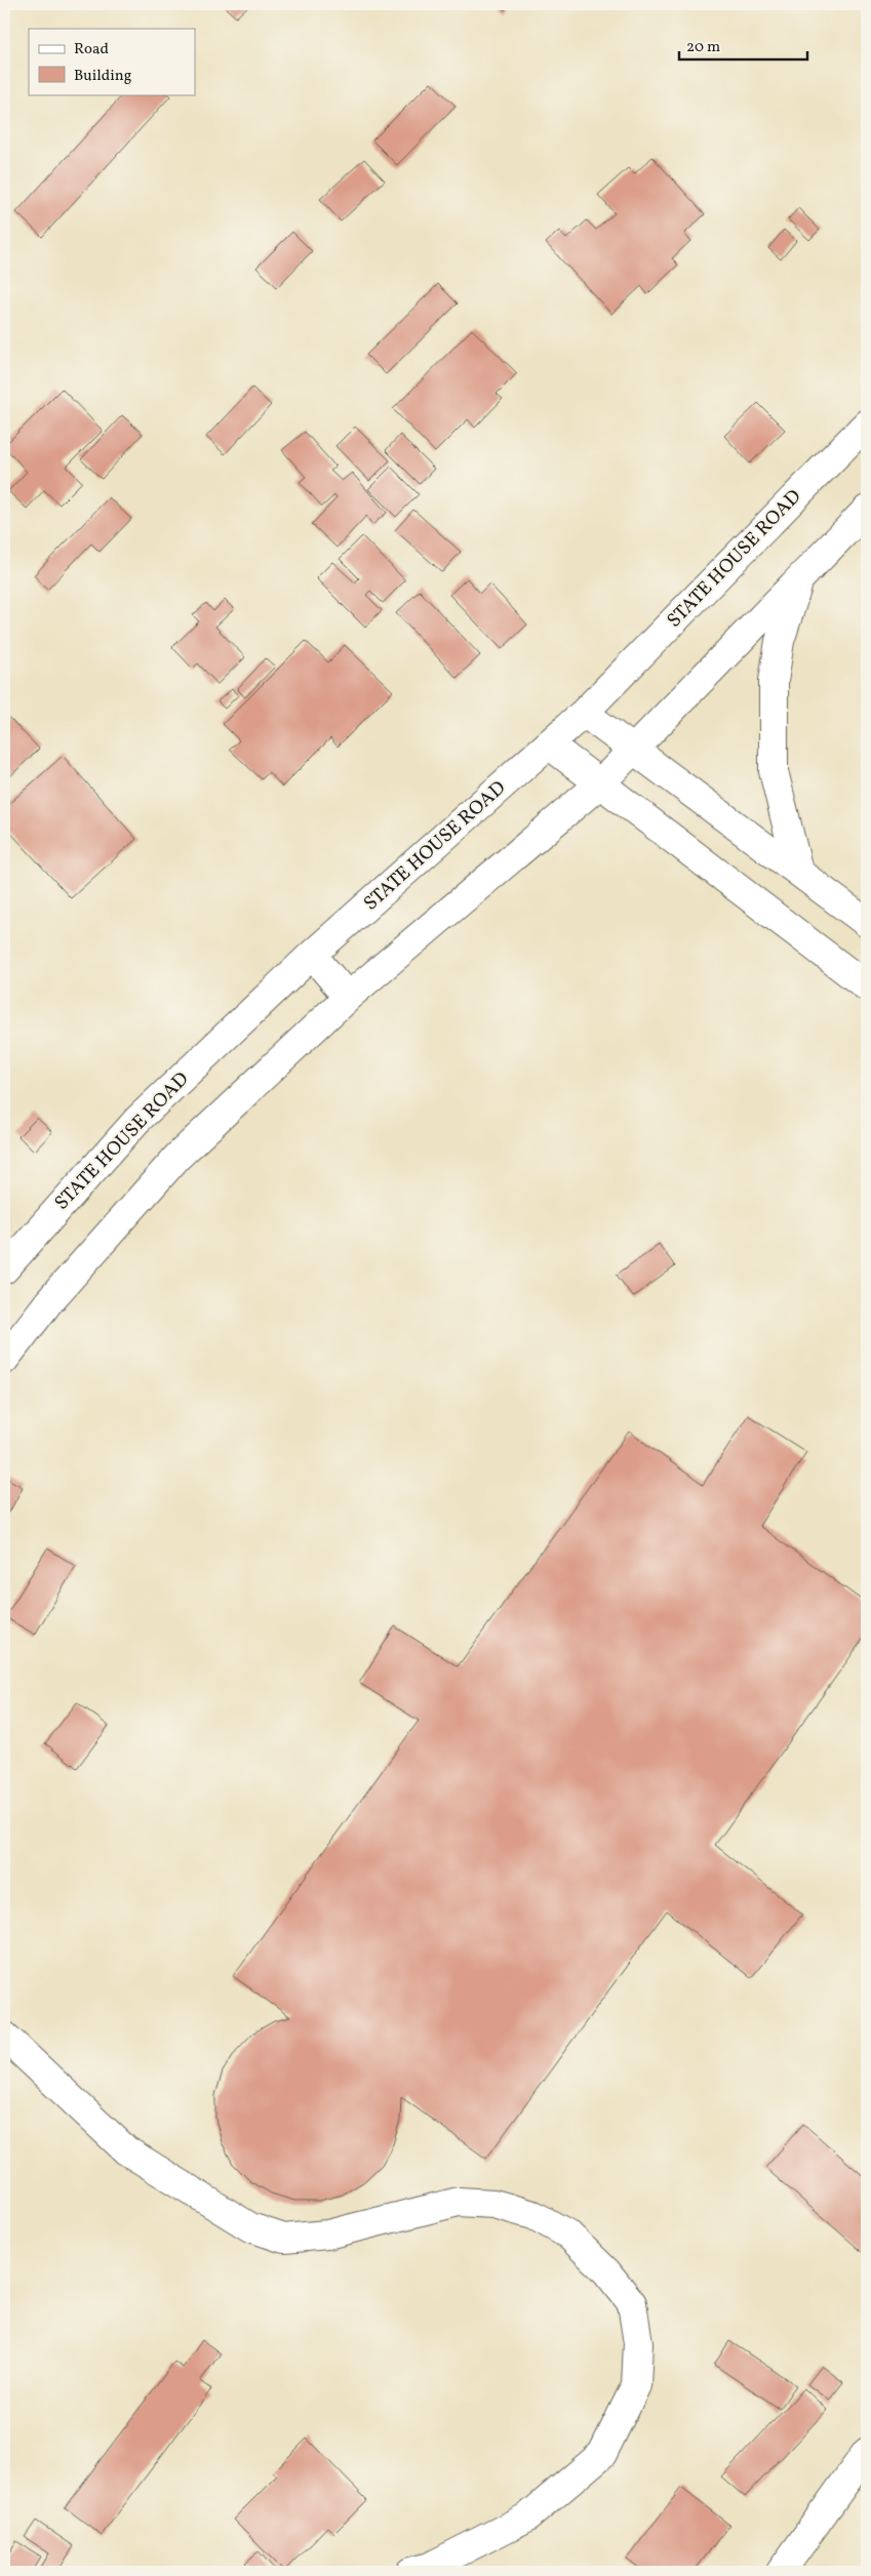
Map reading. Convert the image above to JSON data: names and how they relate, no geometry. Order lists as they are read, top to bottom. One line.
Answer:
{"streets":{"main road":["STATE HOUSE ROAD"]},"legend":["Road","Building"],"scale_bar":"20 m"}
